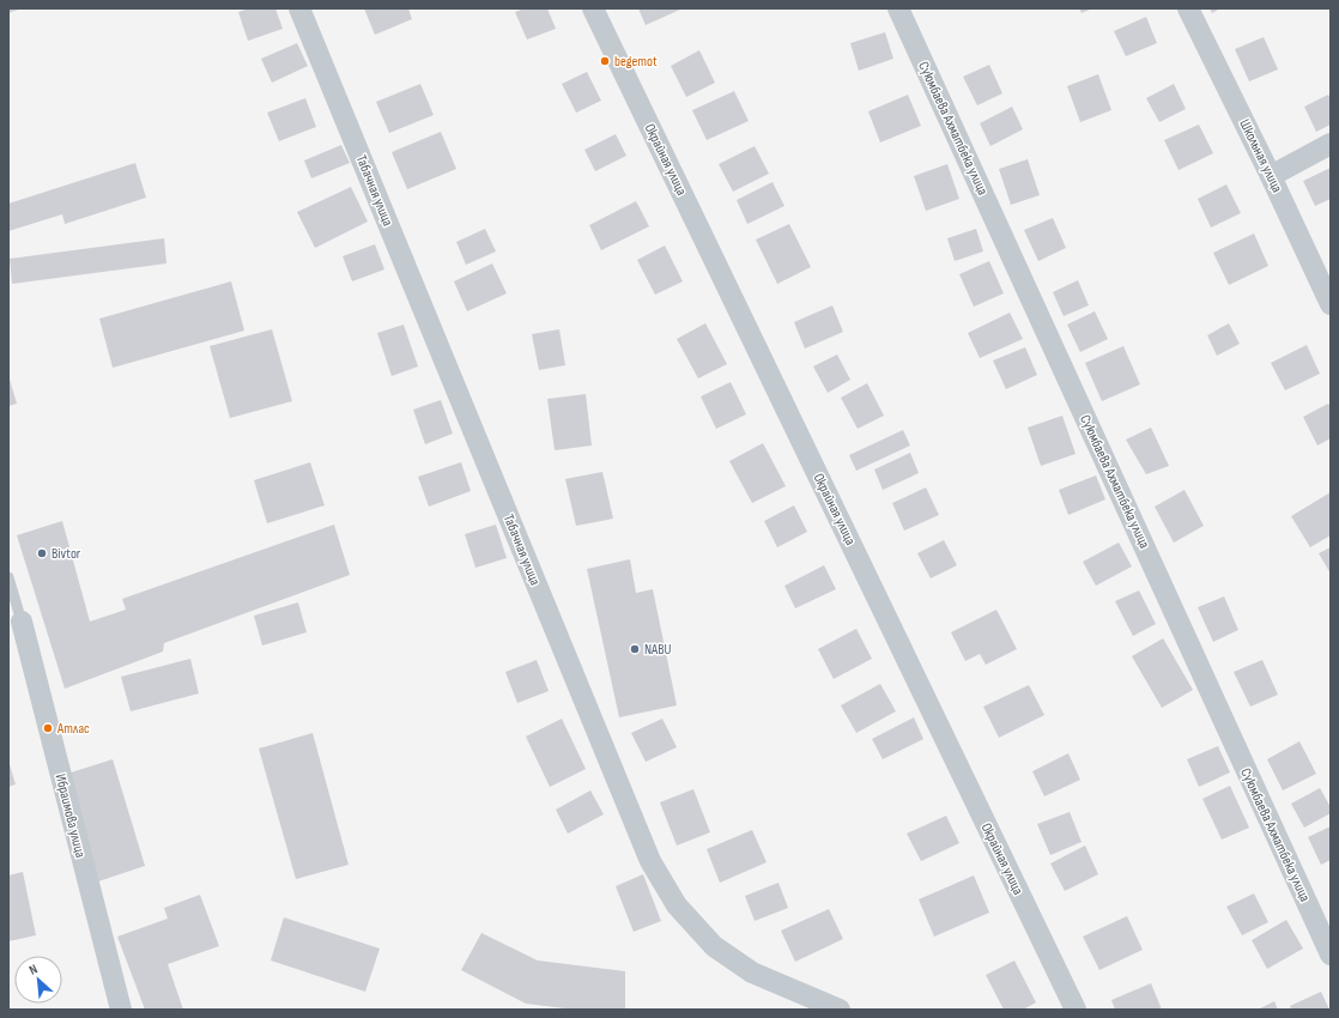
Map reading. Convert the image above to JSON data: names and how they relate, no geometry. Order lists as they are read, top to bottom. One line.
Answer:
{"streets":{"street":["Суюмбаева Ахматбека улица","Школьная улица","Окрайная улица","Табачная улица","Ибраимова улица"]},"places":["begemot","Bivtor","NABU","Атлас"],"north":"top left"}
